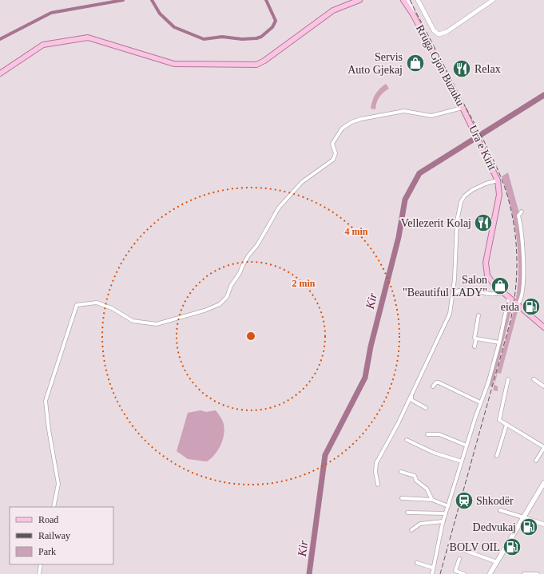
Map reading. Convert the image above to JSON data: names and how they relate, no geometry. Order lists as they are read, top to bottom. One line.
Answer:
{"streets":{"main road":["Rruga Gjon Buzuku","Ura e Kirit"]},"crossings":[["Rruga Gjon Buzuku","Ura e Kirit"]],"water":["Kir"],"places":{"shop":["Servis Auto Gjekaj","Salon \"Beautiful LADY\""],"restaurant":["Relax","Vellezerit Kolaj"],"fuel station":["eida","Dedvukaj","BOLV OIL"],"station":["Shkodër"]},"legend":["Road","Railway","Park"],"rings":["4 min","2 min"]}
